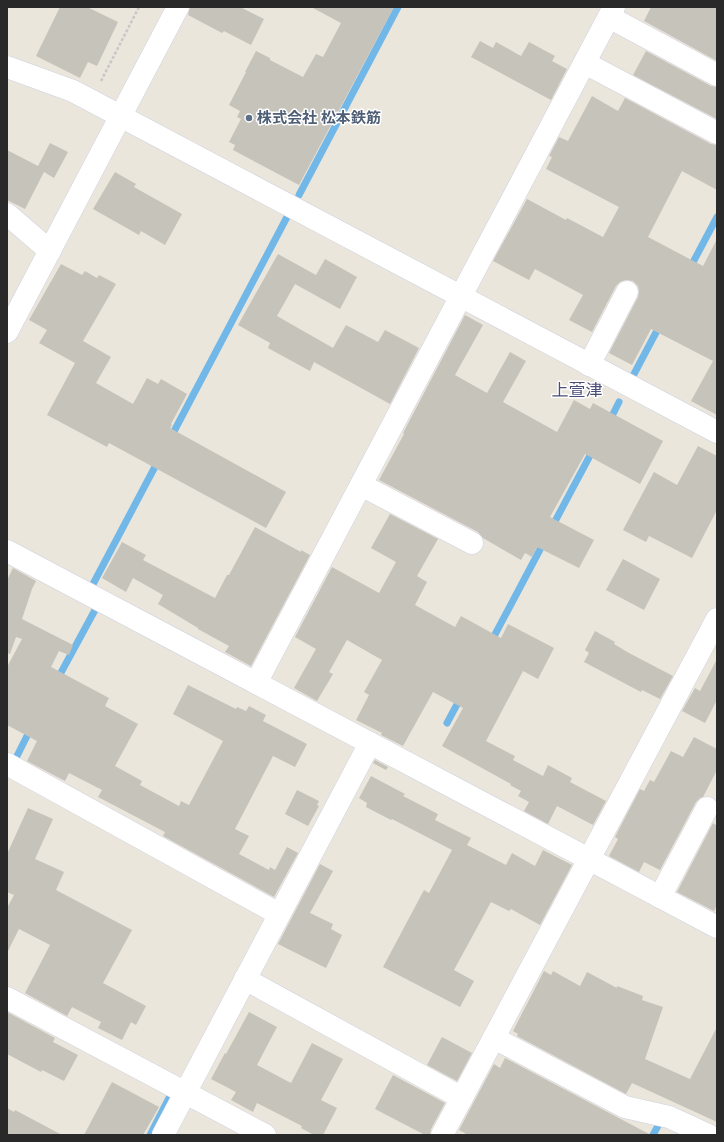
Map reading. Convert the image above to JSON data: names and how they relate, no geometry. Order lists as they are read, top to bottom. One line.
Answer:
{"districts":["上萱津"],"places":["株式会社 松本鉄筋"]}
